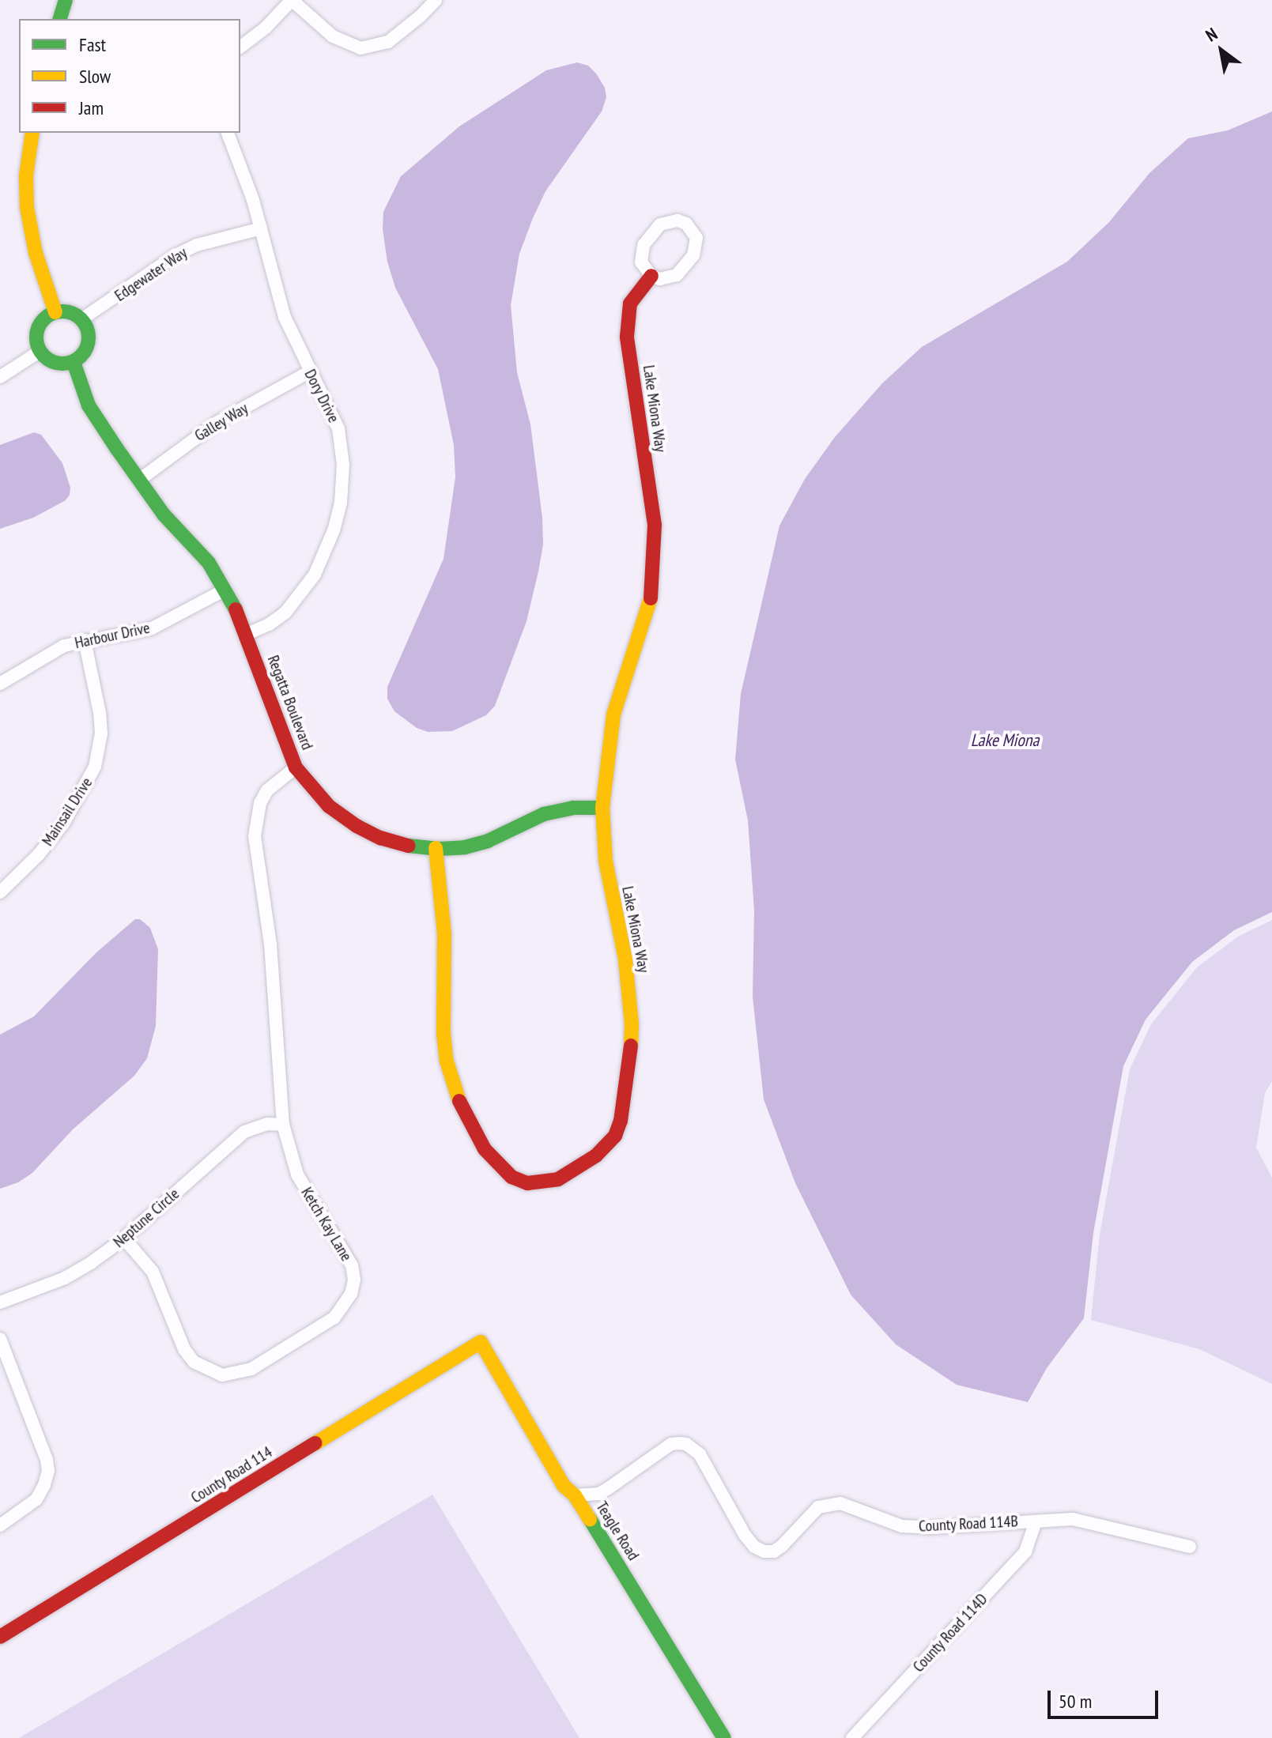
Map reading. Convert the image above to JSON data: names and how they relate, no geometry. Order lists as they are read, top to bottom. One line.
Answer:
{"streets":{"street":["Edgewater Way","Dory Drive","Lake Miona Way","Galley Way","Harbour Drive","Regatta Boulevard","Mainsail Drive","Neptune Circle","Ketch Kay Lane","County Road 114","County Road 114B","Teagle Road","County Road 114D"]},"crossings":[["Edgewater Way","Dory Drive"],["Edgewater Way","Regatta Boulevard"],["Dory Drive","Galley Way"],["Dory Drive","Regatta Boulevard"],["Lake Miona Way","Regatta Boulevard"],["Galley Way","Regatta Boulevard"],["Harbour Drive","Regatta Boulevard"],["Harbour Drive","Mainsail Drive"],["Regatta Boulevard","Ketch Kay Lane"],["Neptune Circle","Ketch Kay Lane"],["County Road 114","Teagle Road"],["County Road 114B","Teagle Road"],["County Road 114B","County Road 114D"]],"water":["Lake Miona"],"legend":["Fast","Slow","Jam"],"scale_bar":"50 m","north":"top left"}
